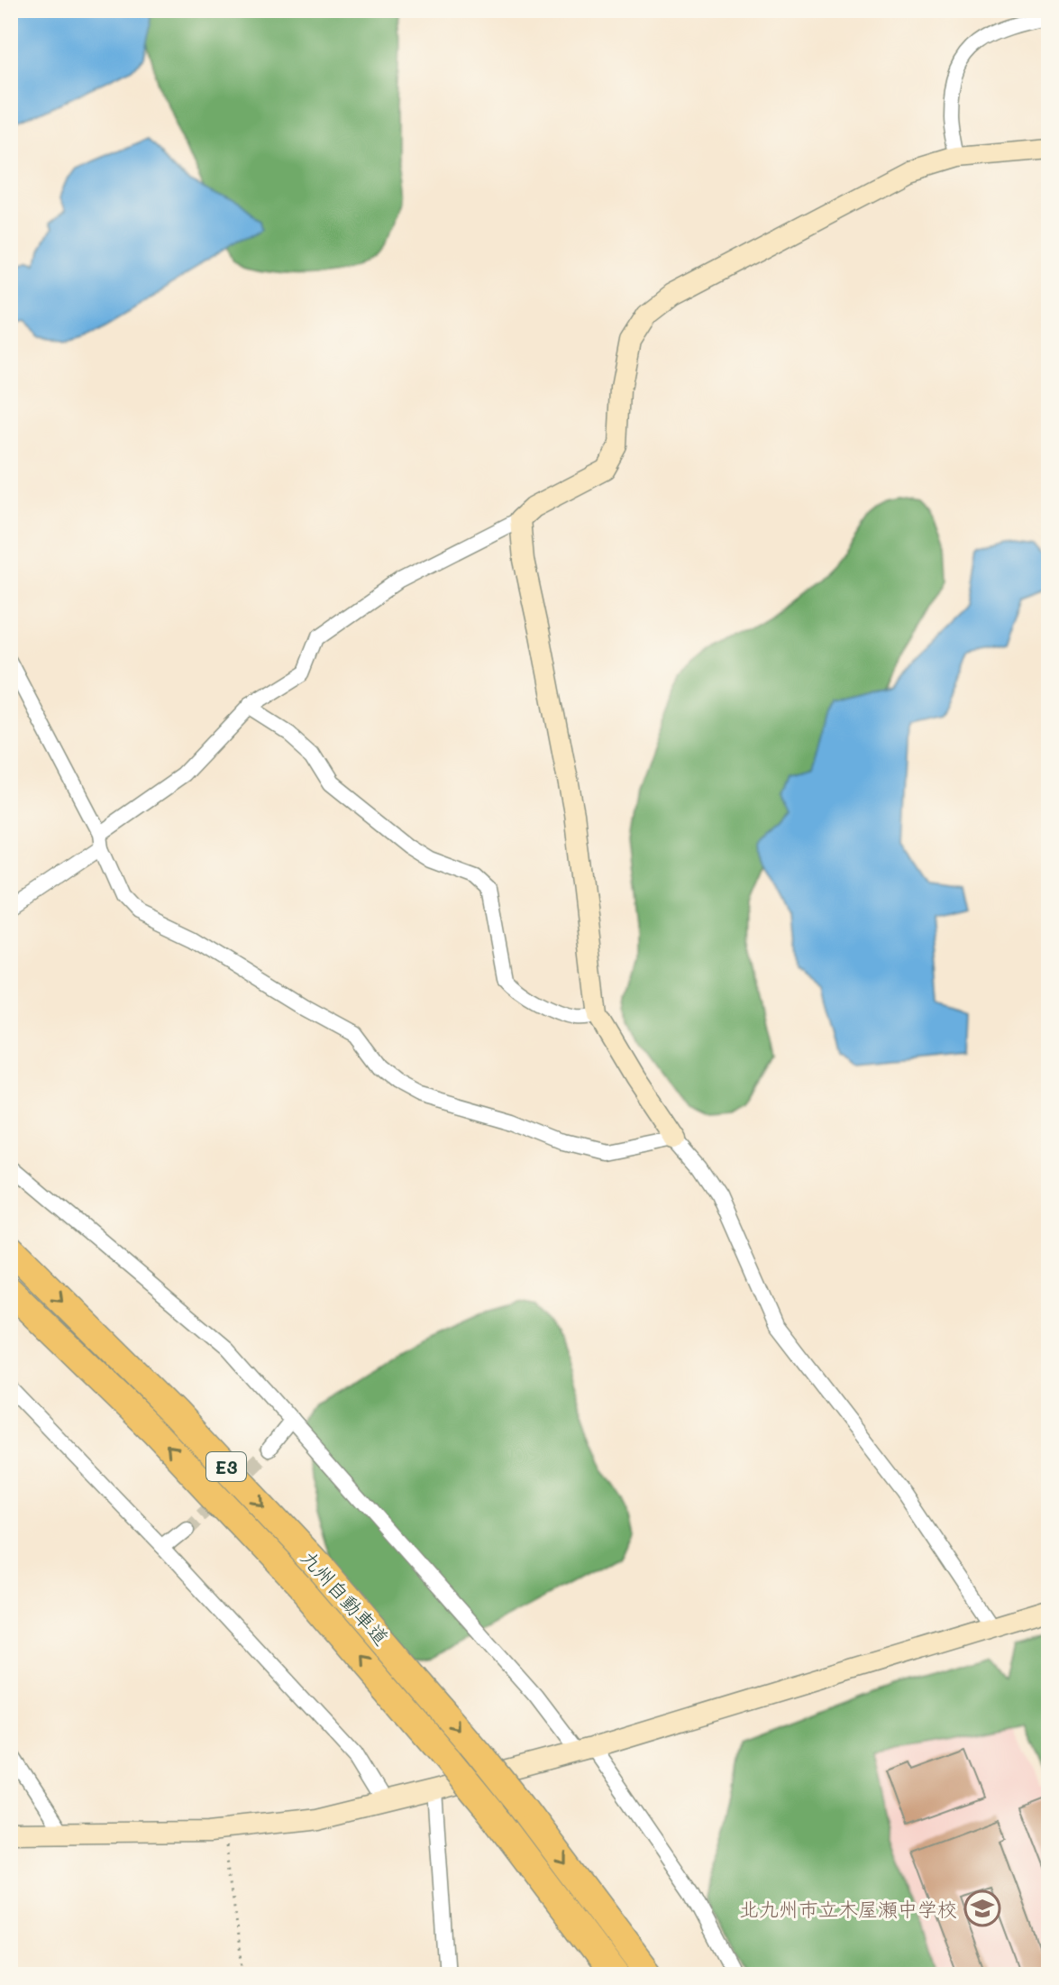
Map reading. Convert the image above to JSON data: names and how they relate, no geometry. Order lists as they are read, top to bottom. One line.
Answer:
{"streets":{"highway":["E3","九州自動車道"]},"places":{"school or university":["北九州市立木屋瀬中学校"]}}
